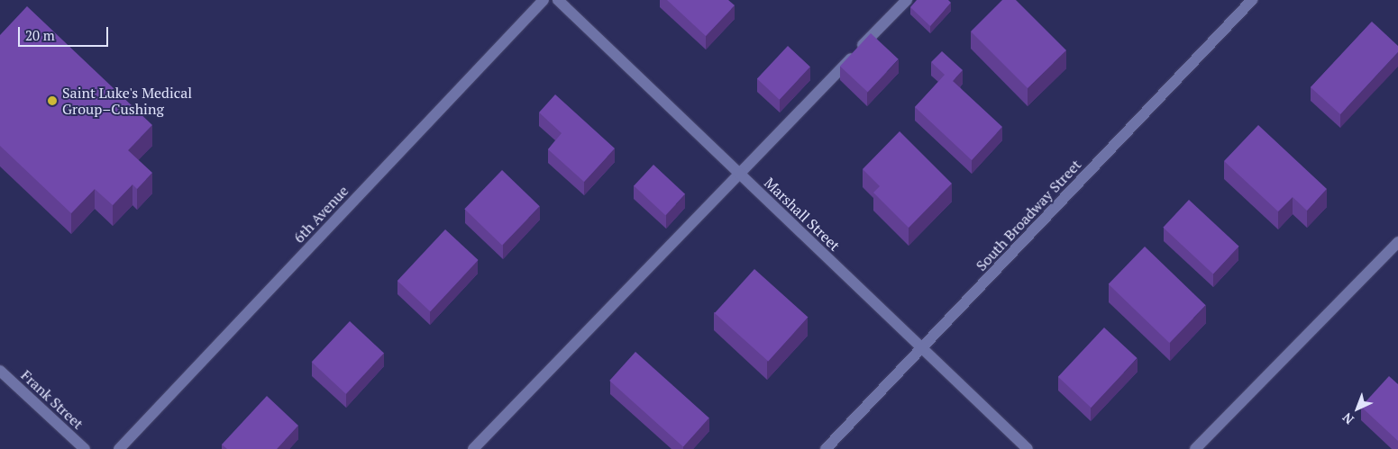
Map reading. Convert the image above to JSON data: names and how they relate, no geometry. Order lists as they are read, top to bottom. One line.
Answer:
{"streets":{"street":["6th Avenue","Marshall Street","South Broadway Street","Frank Street"]},"crossings":[["Marshall Street","South Broadway Street"]],"places":["Saint Luke's Medical Group–Cushing"],"scale_bar":"20 m","north":"bottom left"}
